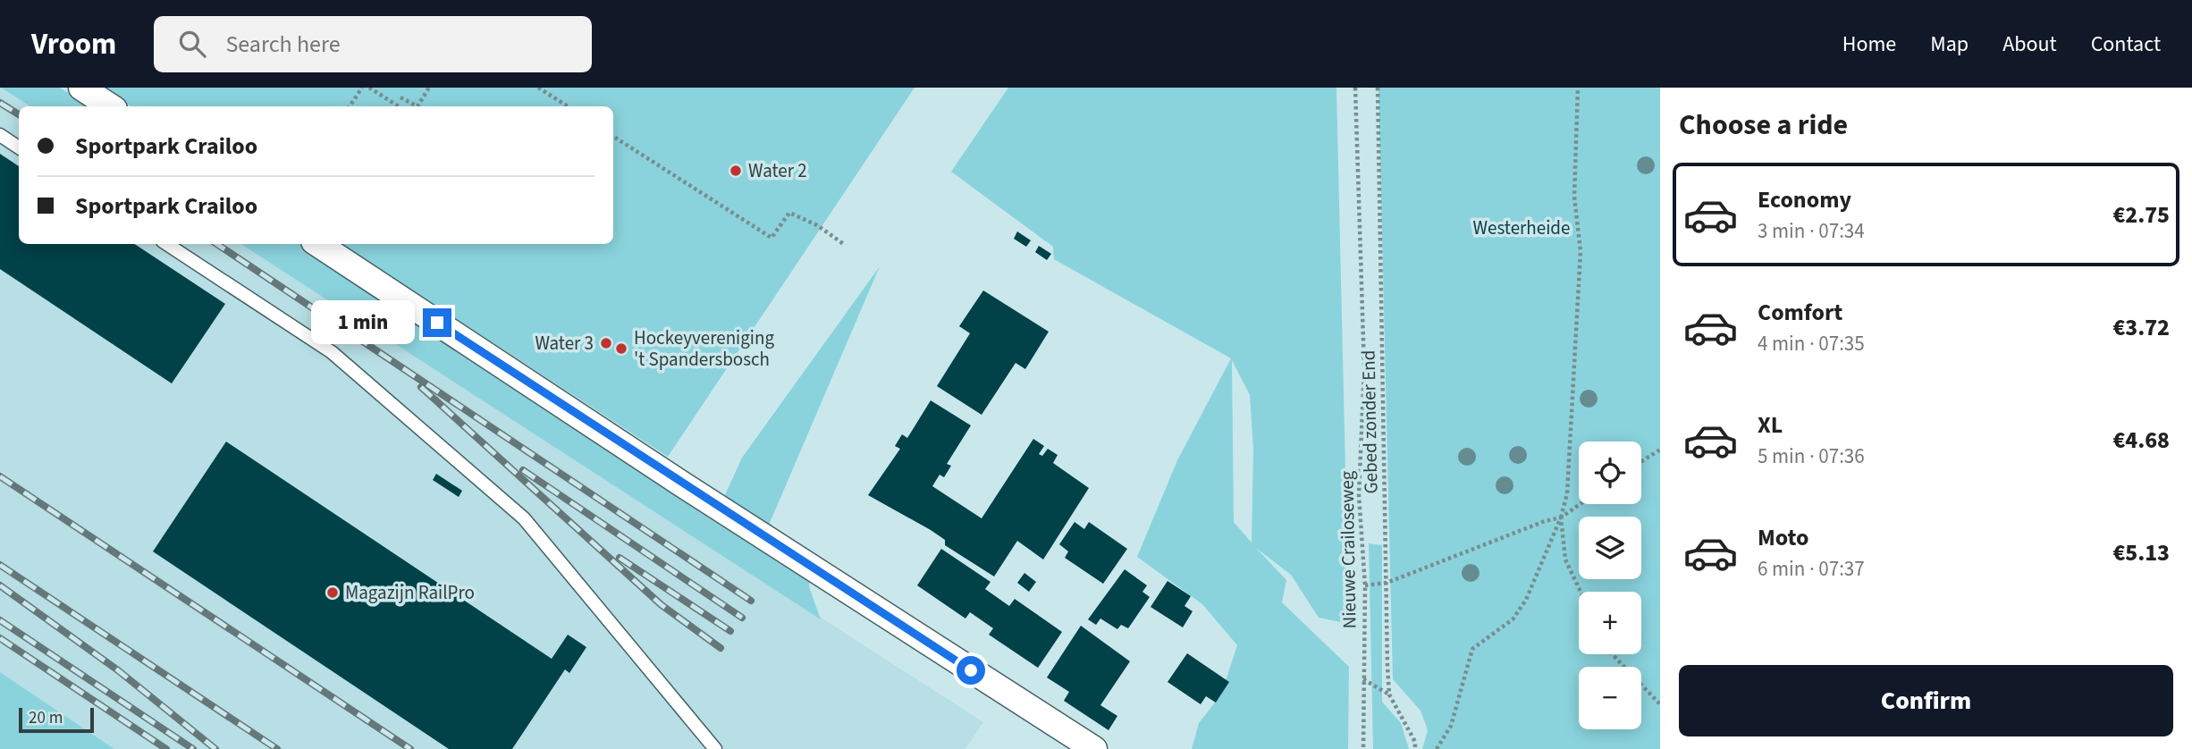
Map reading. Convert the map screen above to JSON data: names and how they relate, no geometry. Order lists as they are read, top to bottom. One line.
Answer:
{"streets":{"path":["Gebed zonder End","Nieuwe Crailoseweg"]},"parks":["Westerheide"],"places":["Water 2","Water 3","Hockeyvereniging 't Spandersbosch","Magazijn RailPro"],"scale_bar":"20 m","page":{"header":"Vroom","search":"Search here","nav":["Home","Map","About","Contact"],"heading":"Choose a ride","banner":["Sportpark Crailoo","Sportpark Crailoo"],"list":[{"name":"Economy","note":"3 min · 07:34","value":"€2.75"},{"name":"Comfort","note":"4 min · 07:35","value":"€3.72"},{"name":"XL","note":"5 min · 07:36","value":"€4.68"},{"name":"Moto","note":"6 min · 07:37","value":"€5.13"}],"bubble":"1 min","map_buttons":["+","−"],"buttons":"Confirm","scale":"20 m"}}
